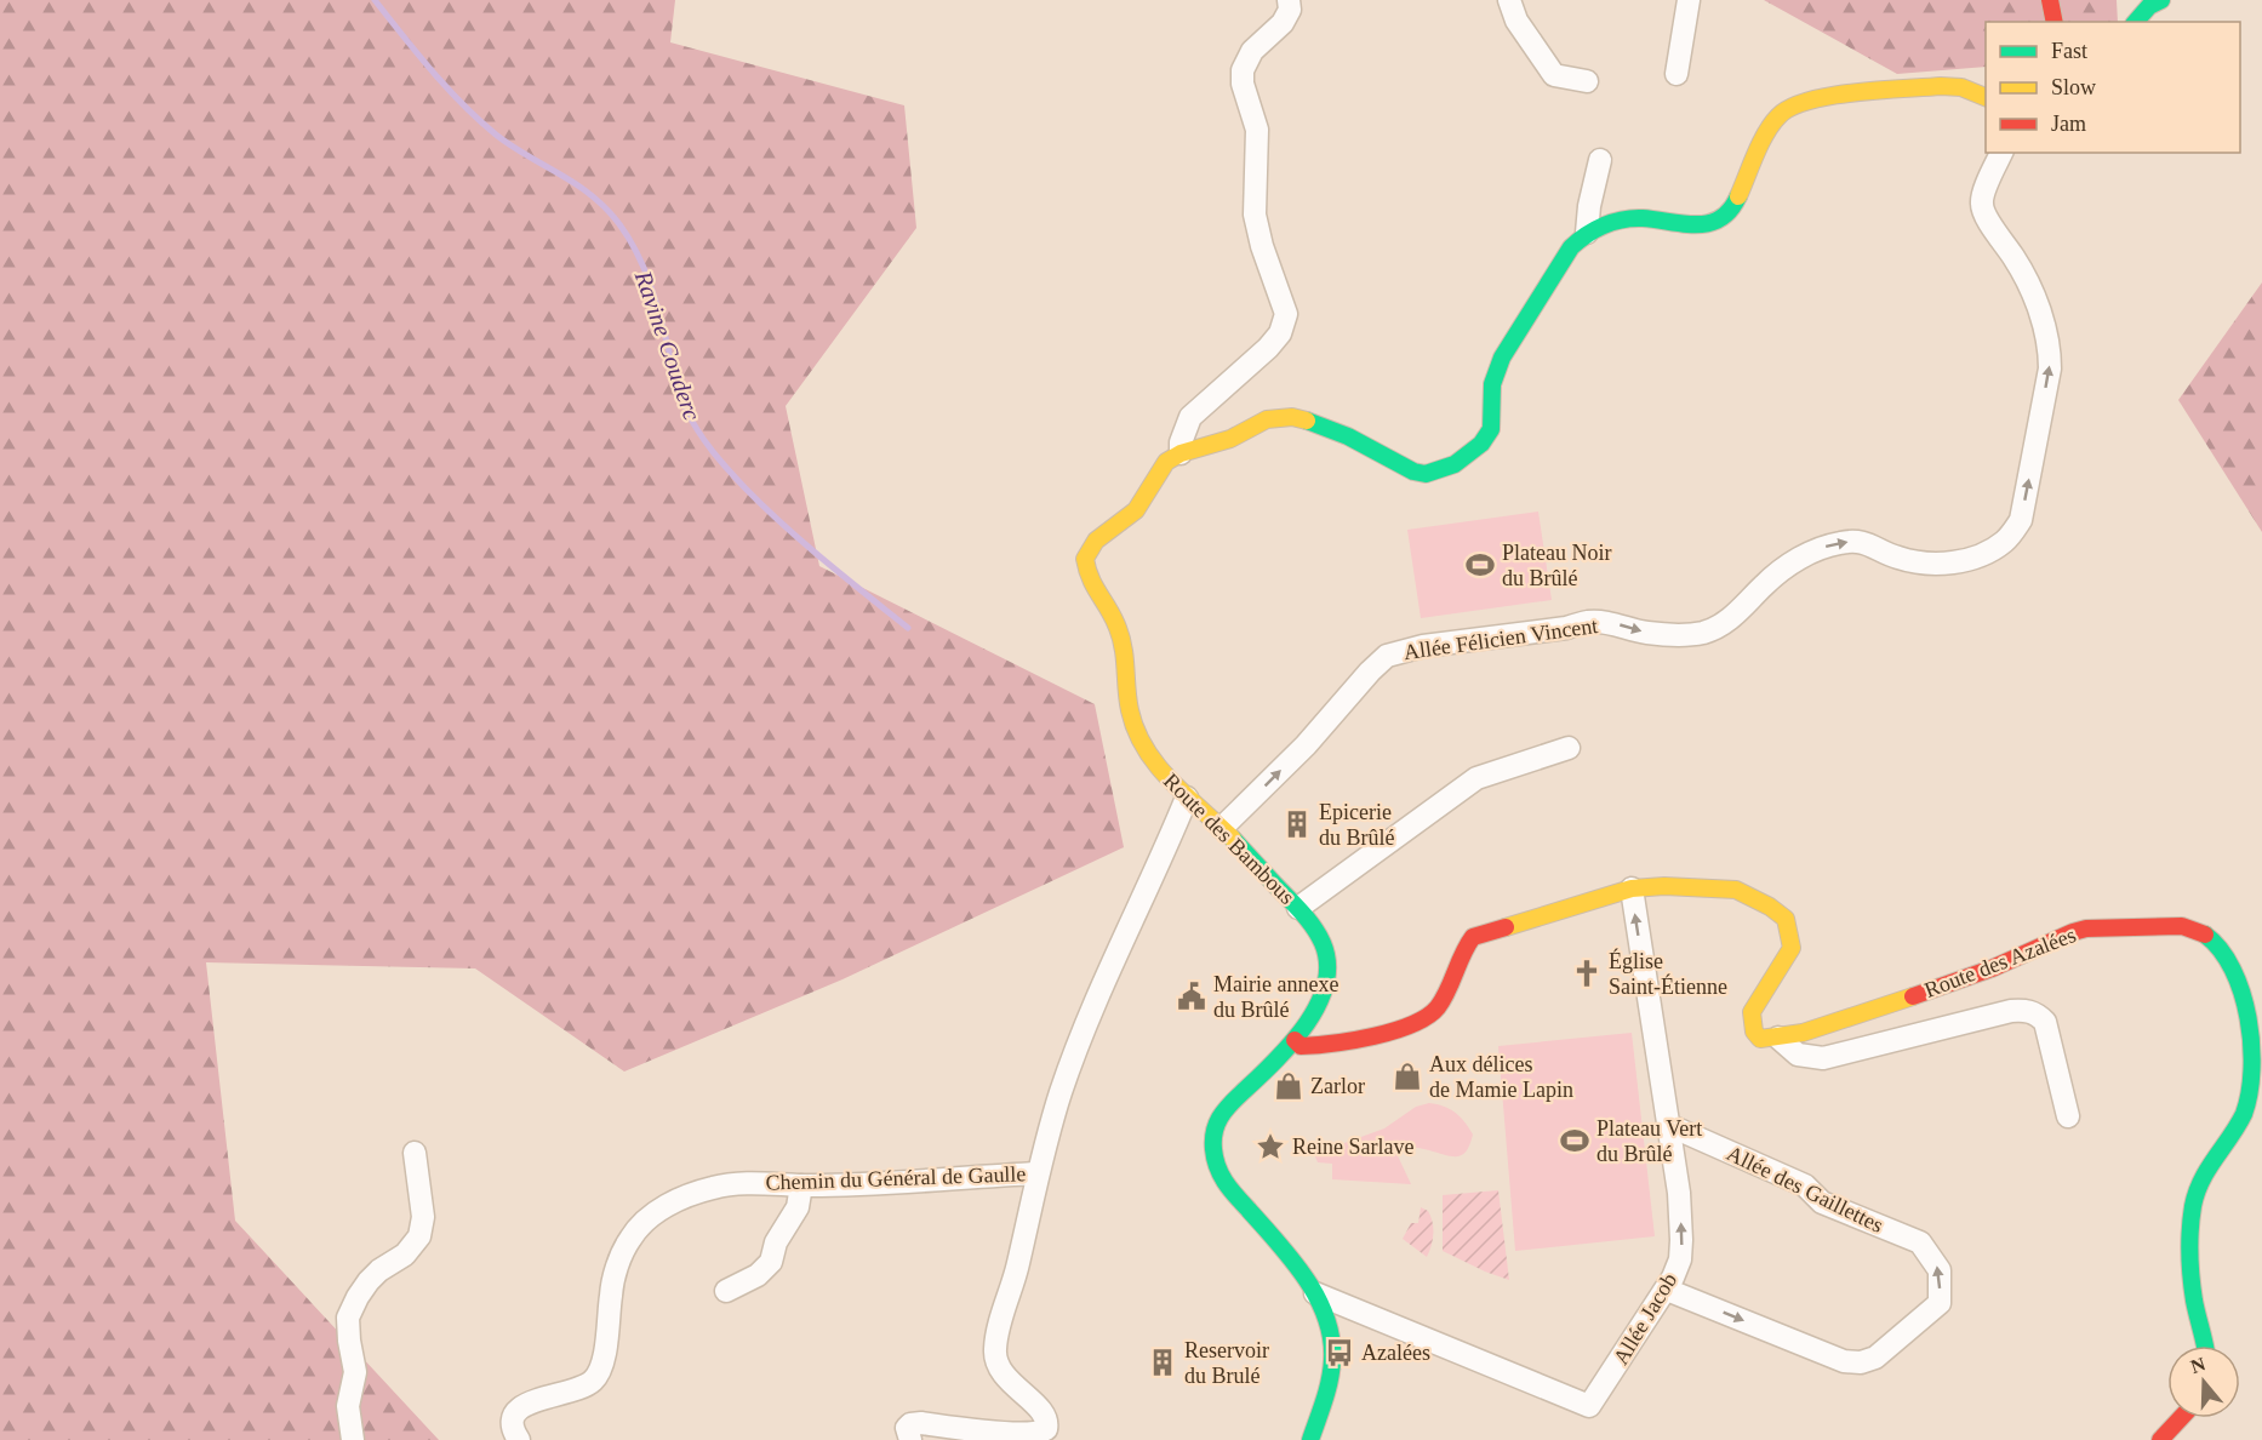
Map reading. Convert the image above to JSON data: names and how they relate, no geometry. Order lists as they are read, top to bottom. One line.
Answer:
{"streets":{"main road":["Route des Bambous","Route des Azalées"],"street":["Allée Félicien Vincent","Chemin du Général de Gaulle","Allée des Gaillettes","Allée Jacob"]},"crossings":[["Allée Félicien Vincent","Route des Bambous"],["Route des Bambous","Route des Azalées"],["Route des Bambous","Chemin du Général de Gaulle"],["Route des Bambous","Allée Jacob"],["Route des Azalées","Allée Jacob"],["Allée des Gaillettes","Allée Jacob"]],"one_way":["Allée Jacob"],"water":["Ravine Couderc"],"places":{"sports":["Plateau Noir du Brûlé","Plateau Vert du Brûlé"],"building":["Epicerie du Brûlé","Reservoir du Brulé"],"church":["Église Saint-Étienne"],"public building":["Mairie annexe du Brûlé"],"shop":["Aux délices de Mamie Lapin","Zarlor"],"place":["Reine Sarlave"],"bus stop":["Azalées"]},"legend":["Fast","Slow","Jam"],"north":"top"}
